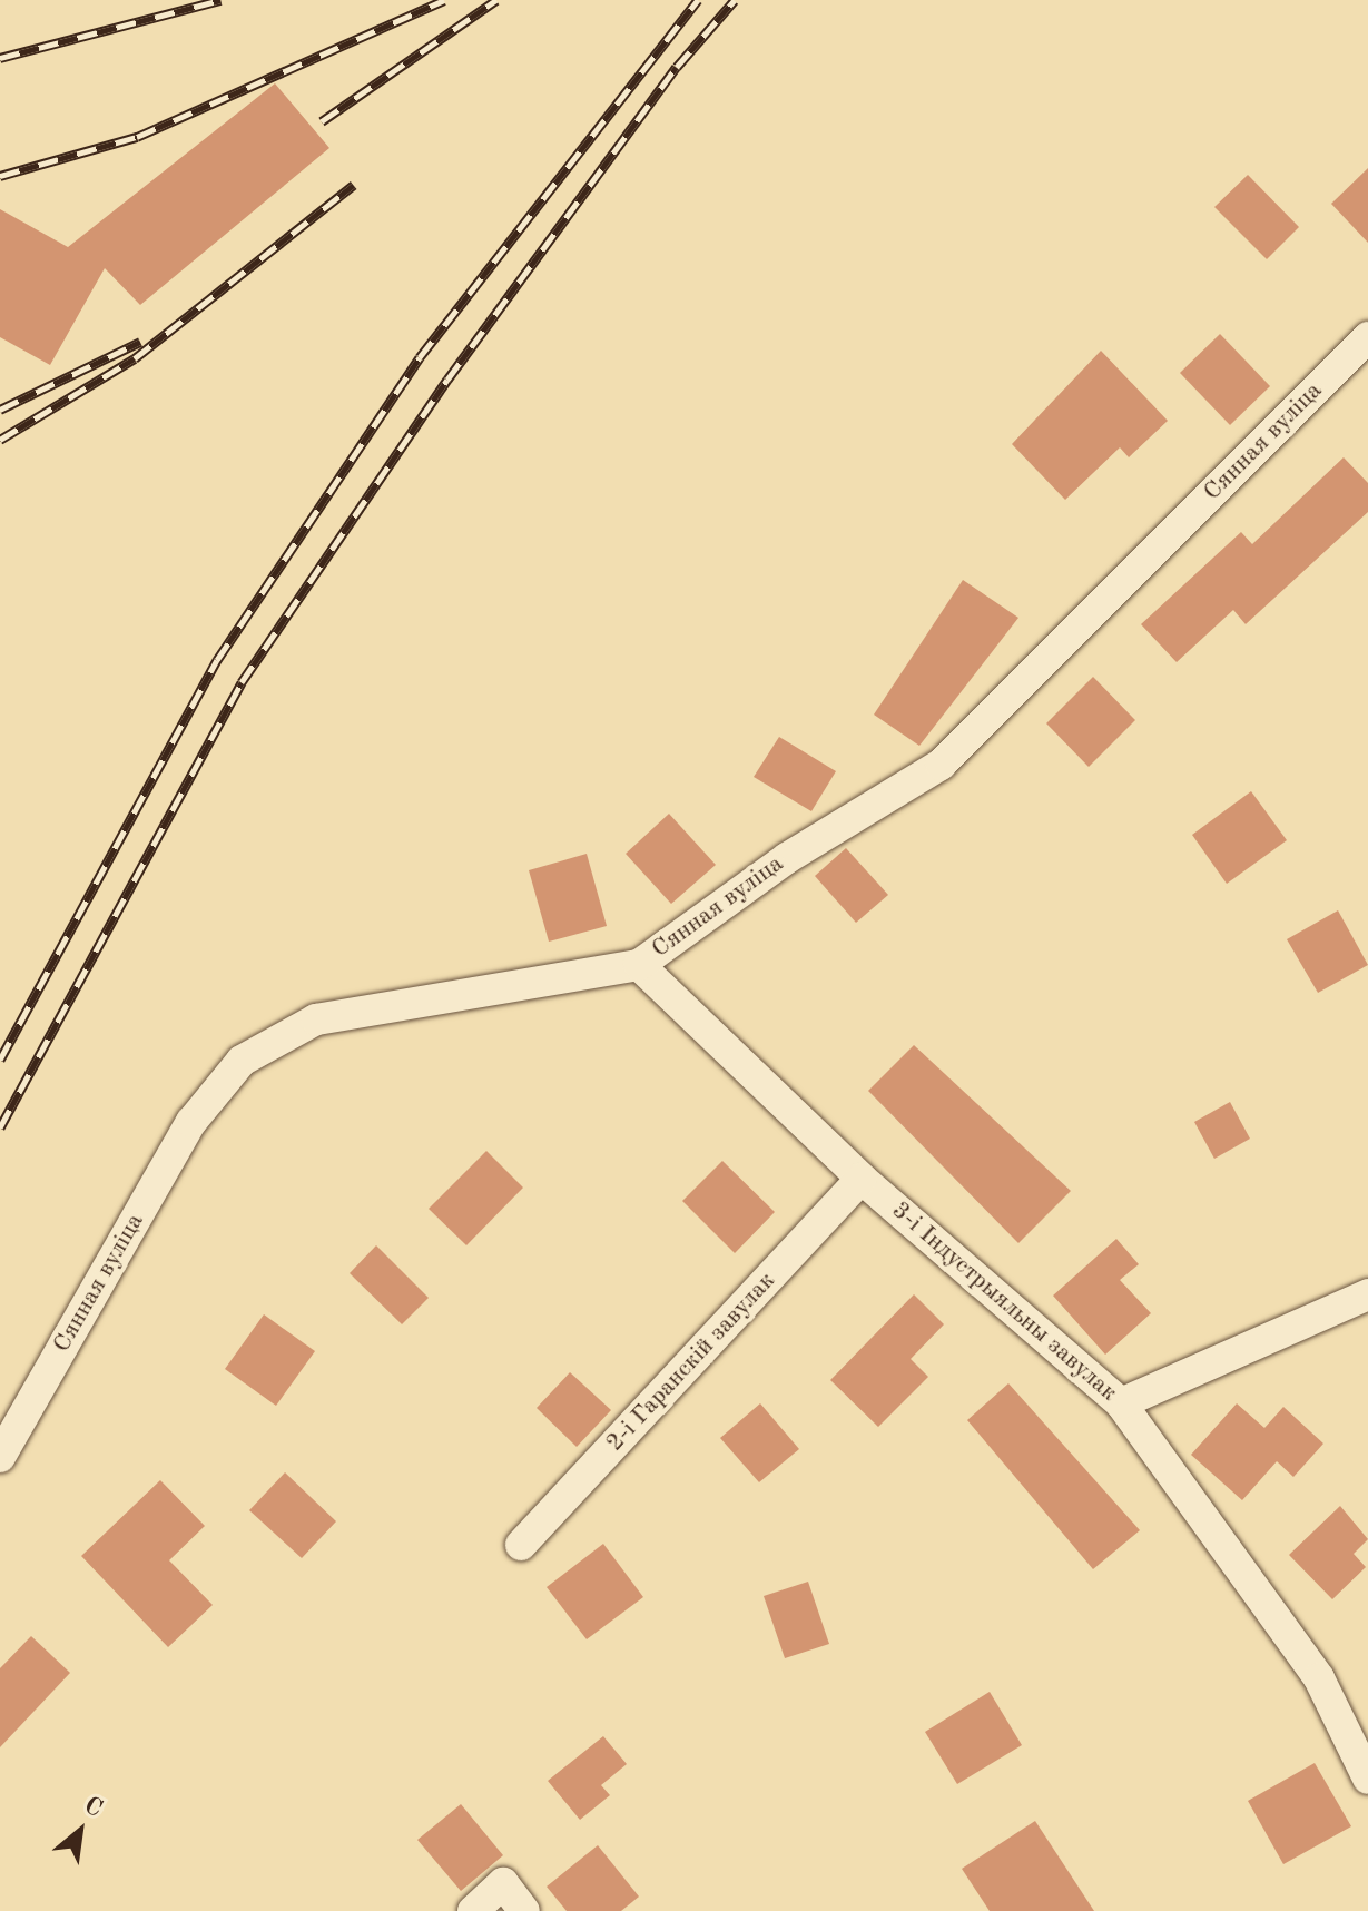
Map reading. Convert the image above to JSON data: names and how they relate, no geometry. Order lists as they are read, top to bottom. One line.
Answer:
{"streets":{"street":["Сянная вуліца","3-і Індустрыяльны завулак","2-і Гаранскій завулак"]},"crossings":[["Сянная вуліца","3-і Індустрыяльны завулак"],["3-і Індустрыяльны завулак","2-і Гаранскій завулак"]],"north":"top right"}
